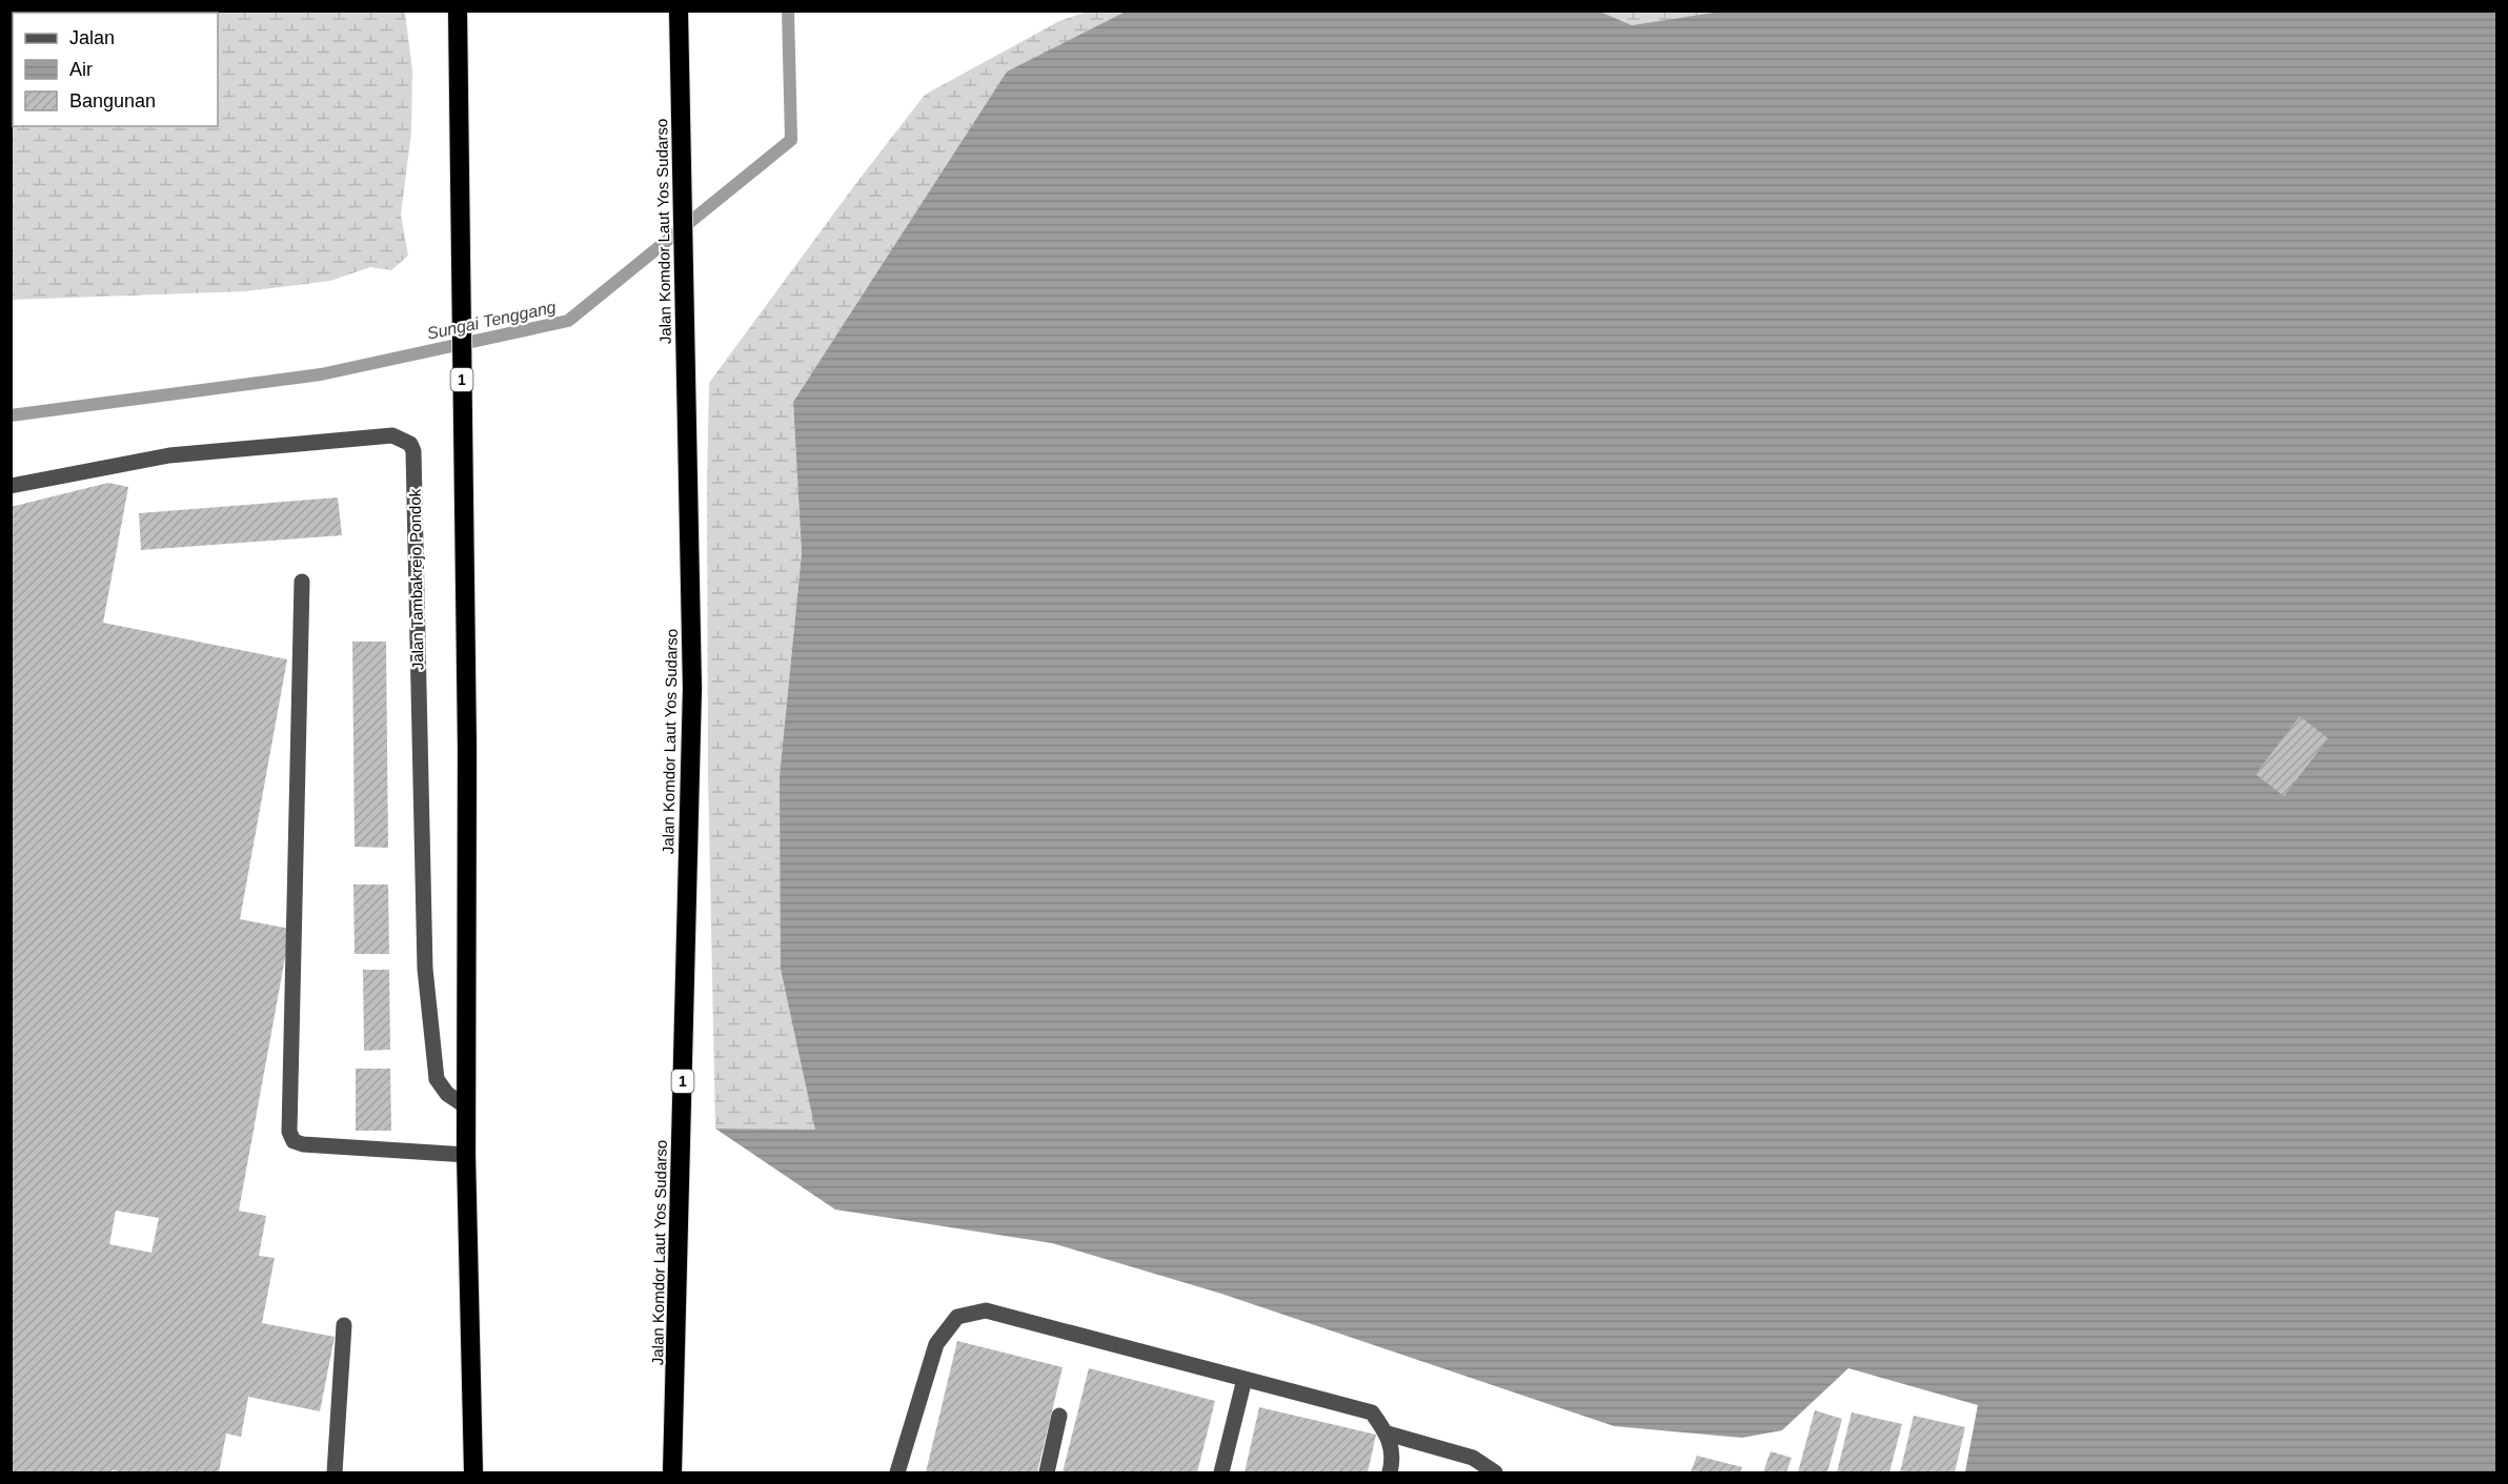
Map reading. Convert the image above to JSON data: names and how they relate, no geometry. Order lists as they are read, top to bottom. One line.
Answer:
{"streets":{"highway":["Jalan Komdor Laut Yos Sudarso","1"],"street":["Jalan Tambakrejo Pondok"]},"crossings":[["1","Jalan Tambakrejo Pondok"]],"water":["Sungai Tenggang"],"legend":["Jalan","Air","Bangunan"]}
